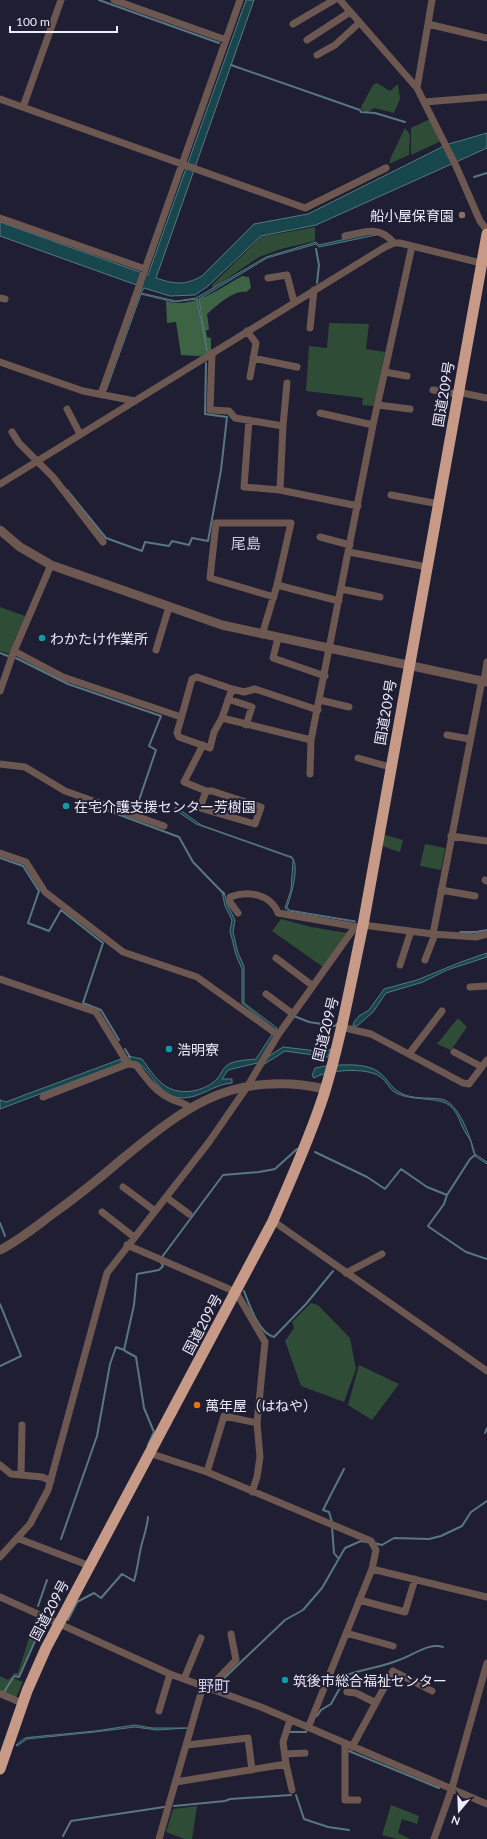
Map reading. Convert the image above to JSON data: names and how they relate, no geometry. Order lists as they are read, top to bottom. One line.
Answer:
{"streets":{"highway":["国道209号"]},"districts":["尾島","野町"],"places":["船小屋保育園","わかたけ作業所","在宅介護支援センター芳樹園","浩明寮","萬年屋（はねや）","筑後市総合福祉センター"],"scale_bar":"100 m","north":"bottom"}
